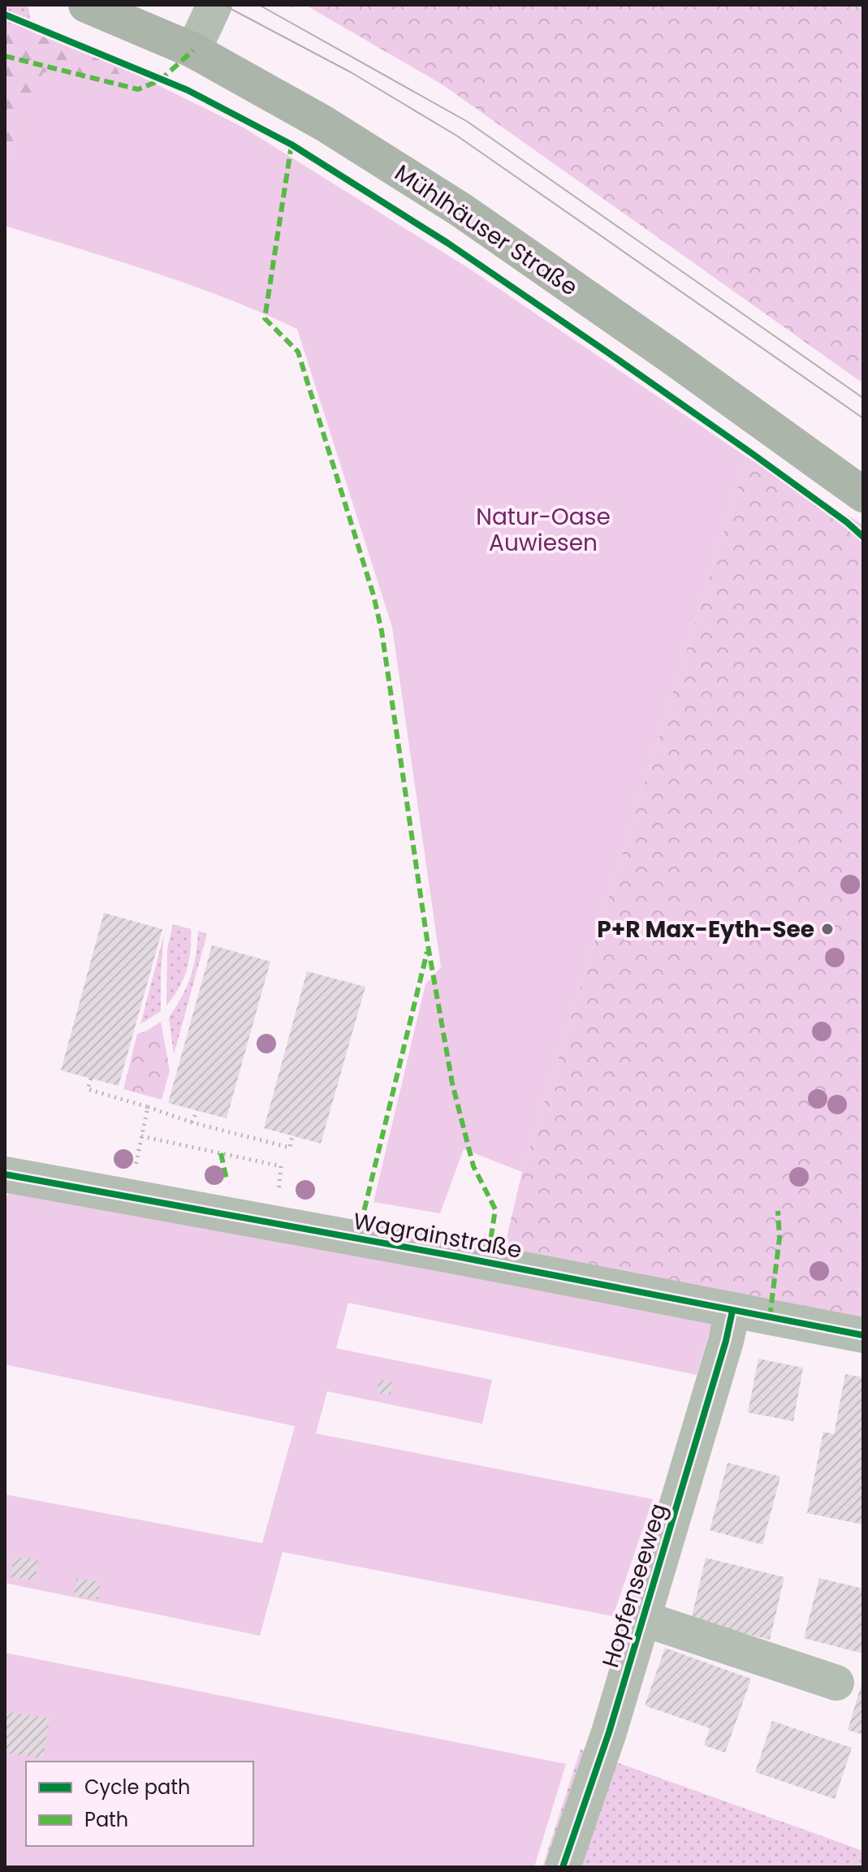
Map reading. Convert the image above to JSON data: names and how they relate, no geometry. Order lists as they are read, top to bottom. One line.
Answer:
{"streets":{"main road":["Mühlhäuser Straße"],"street":["Wagrainstraße","Hopfenseeweg"]},"crossings":[["Wagrainstraße","Hopfenseeweg"]],"parks":["Natur-Oase Auwiesen"],"places":["P+R Max-Eyth-See"],"legend":["Cycle path","Path"]}
